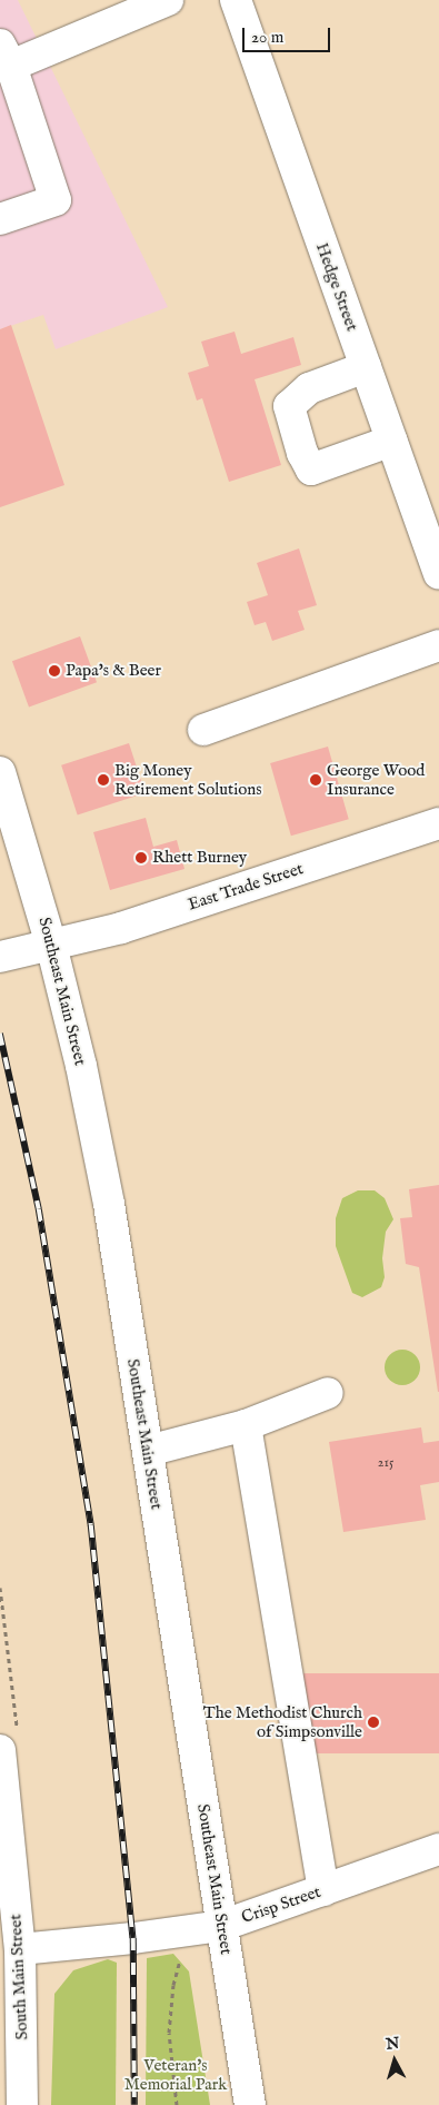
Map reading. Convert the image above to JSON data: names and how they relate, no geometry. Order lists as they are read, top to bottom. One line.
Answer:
{"streets":{"street":["Hedge Street","East Trade Street","Southeast Main Street","Crisp Street","South Main Street"]},"crossings":[["East Trade Street","Southeast Main Street"],["Southeast Main Street","Crisp Street"],["Crisp Street","South Main Street"]],"parks":["Veteran's Memorial Park"],"places":["Papa's & Beer","Big Money Retirement Solutions","George Wood Insurance","Rhett Burney","The Methodist Church of Simpsonville"],"house_numbers":["215"],"scale_bar":"20 m","north":"top"}
